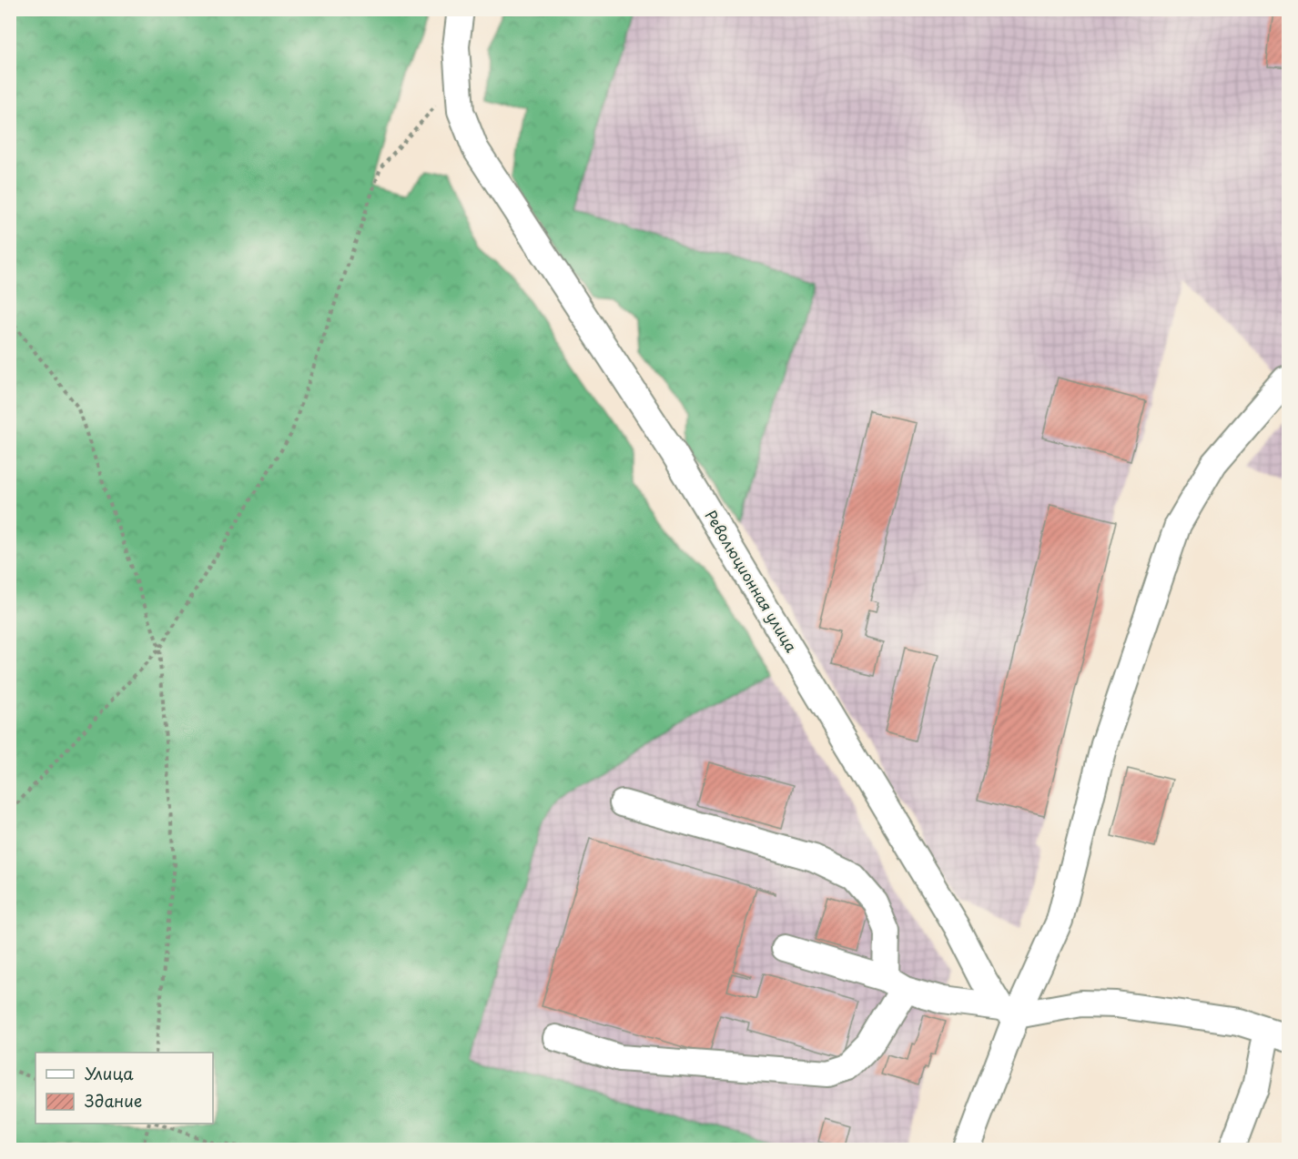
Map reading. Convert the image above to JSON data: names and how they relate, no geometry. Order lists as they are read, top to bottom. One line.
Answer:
{"streets":{"street":["Революционная улица"]},"legend":["Улица","Здание"]}
